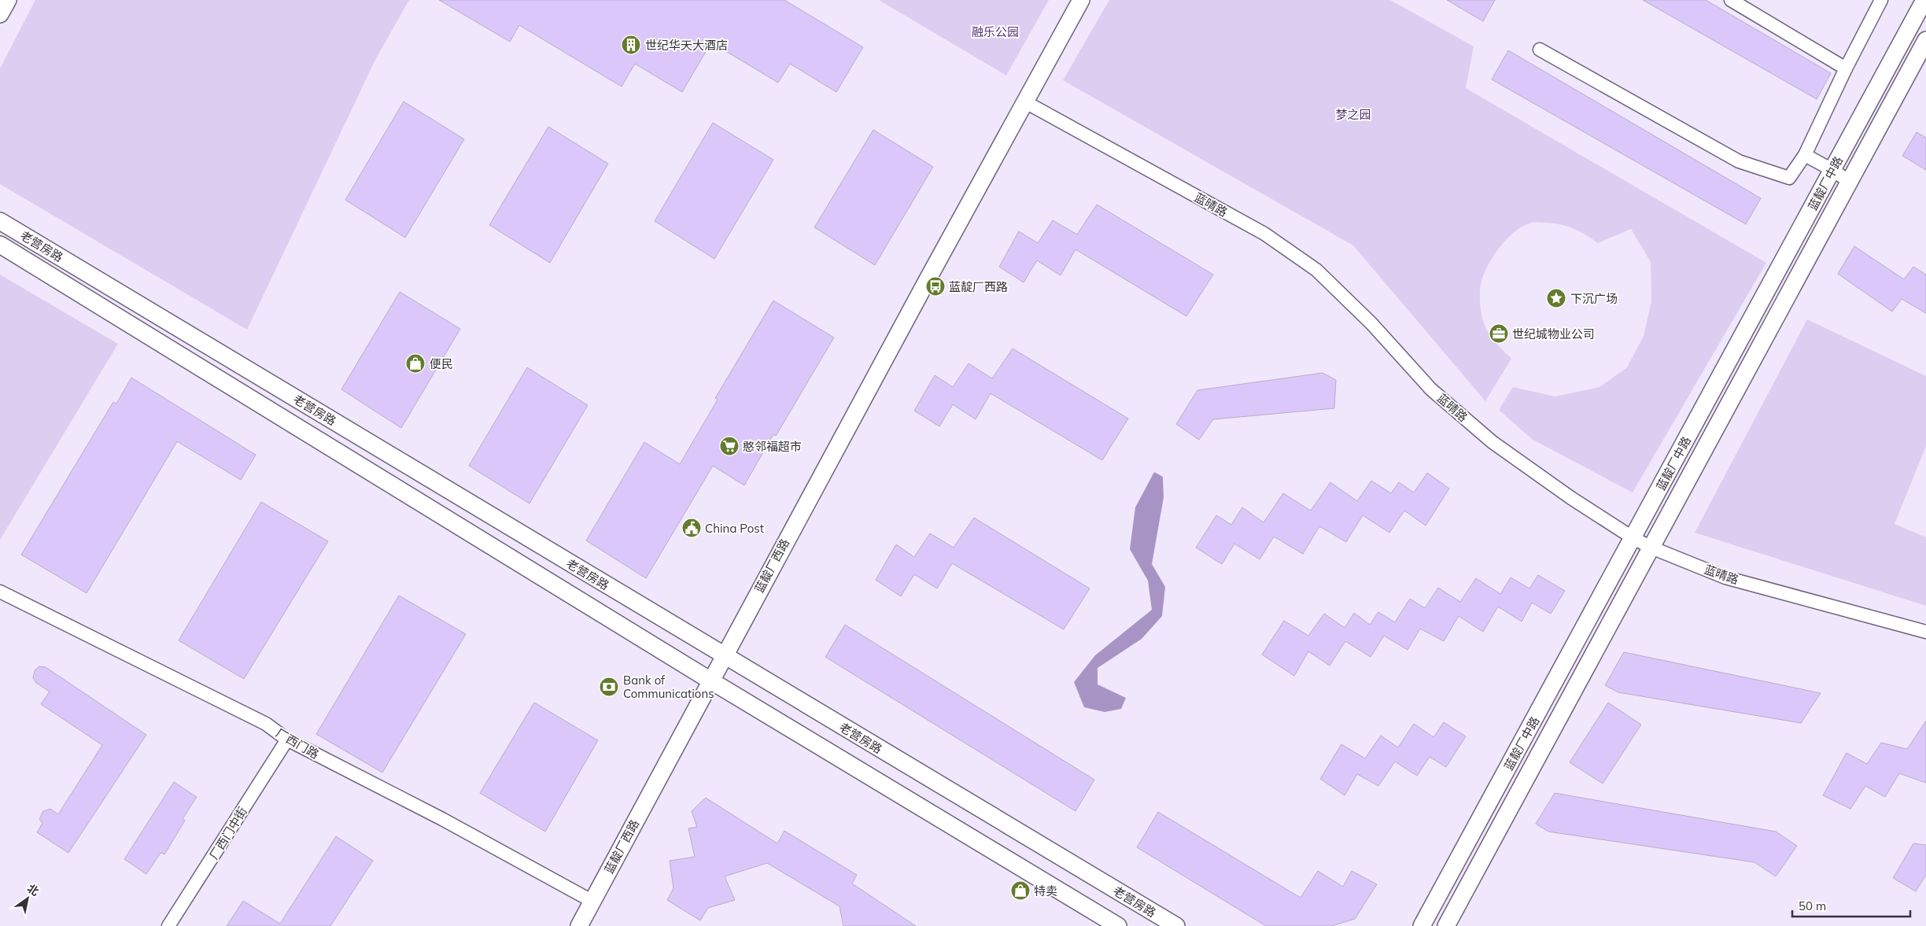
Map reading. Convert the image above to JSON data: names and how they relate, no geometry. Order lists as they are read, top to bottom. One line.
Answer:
{"streets":{"street":["蓝靛厂中路","蓝晴路","老营房路","蓝靛厂西路","厂西门路","厂西门中街"]},"crossings":[["蓝靛厂中路","蓝晴路"],["蓝晴路","蓝靛厂西路"],["老营房路","蓝靛厂西路"],["蓝靛厂西路","厂西门路"],["厂西门路","厂西门中街"]],"parks":["融乐公园","梦之园"],"places":{"building":["世纪华天大酒店"],"bus stop":["蓝靛厂西路"],"place":["下沉广场"],"office":["世纪城物业公司"],"shop":["便民","特卖"],"supermarket":["憨邻福超市"],"public building":["China Post"],"bank":["Bank of Communications"]},"scale_bar":"50 m","north":"top right"}
